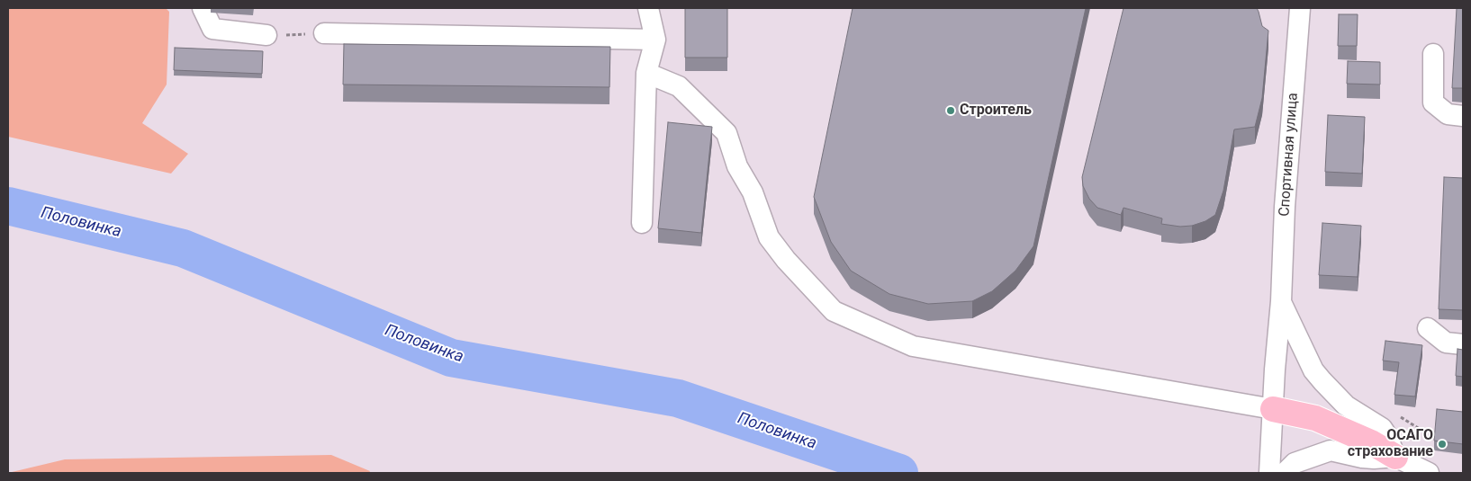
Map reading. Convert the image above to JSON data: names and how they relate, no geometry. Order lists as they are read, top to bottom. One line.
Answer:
{"streets":{"street":["Спортивная улица"]},"water":["Половинка"],"places":["Строитель","ОСАГО страхование"]}
